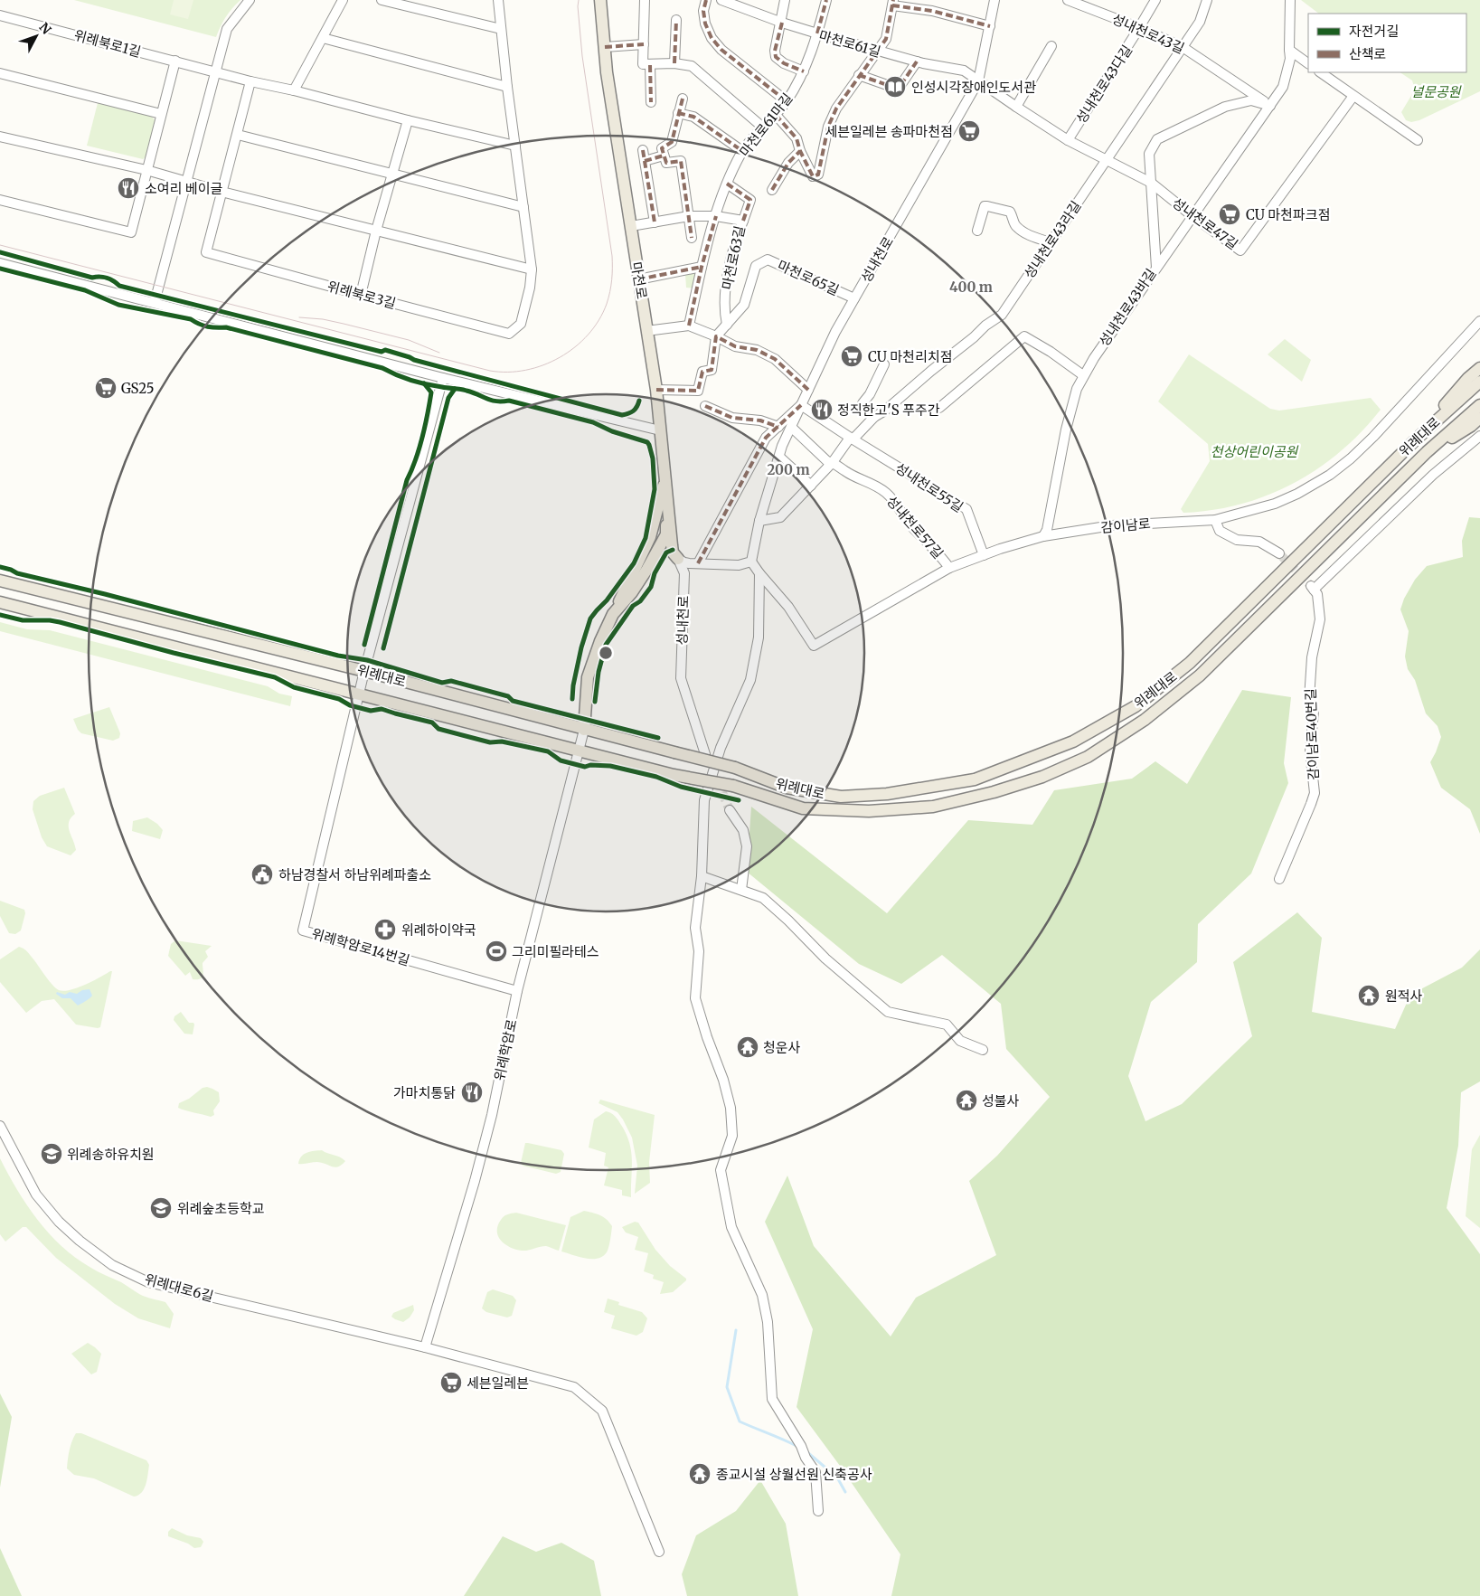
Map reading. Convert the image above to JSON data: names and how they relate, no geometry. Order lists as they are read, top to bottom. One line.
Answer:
{"streets":{"main road":["마천로","위례대로"],"street":["성내천로43길","위례북로1길","마천로61길","성내천로43다길","마천로61마길","성내천로47길","성내천로43라길","마천로63길","성내천로","마천로65길","위례북로3길","성내천로43바길","성내천로55길","감이남로","성내천로57길","감이남로40번길","위례학암로14번길","위례학암로","위례대로6길"]},"crossings":[["성내천로43길","성내천로43다길"],["성내천로43길","성내천로43라길"],["성내천로43길","성내천로43바길"],["마천로61길","마천로61마길"],["마천로61길","성내천로47길"],["마천로61길","성내천로"],["성내천로43다길","성내천로47길"],["마천로61마길","마천로63길"],["성내천로47길","성내천로43라길"],["성내천로47길","성내천로"],["성내천로47길","성내천로43바길"],["성내천로43라길","성내천로55길"],["마천로63길","마천로65길"],["마천로63길","마천로"],["성내천로","마천로65길"],["성내천로","마천로"],["성내천로","성내천로55길"],["성내천로","성내천로57길"],["성내천로43바길","감이남로"],["위례대로","위례학암로14번길"],["위례대로","위례학암로"],["성내천로55길","감이남로"],["감이남로","성내천로57길"],["위례학암로14번길","위례학암로"],["위례학암로","위례대로6길"]],"parks":["널문공원","천상어린이공원"],"places":{"library":["인성시각장애인도서관"],"supermarket":["세븐일레븐 송파마천점","CU 마천파크점","CU 마천리치점","GS25","세븐일레븐"],"restaurant":["소여리 베이글","정직한고'S 푸주간","가마치통닭"],"public building":["하남경찰서 하남위례파출소"],"pharmacy":["위례하이약국"],"sports":["그리미필라테스"],"temple":["원적사","청운사","성불사","종교시설 상월선원 신축공사"],"school or university":["위례송하유치원","위례숲초등학교"]},"legend":["자전거길","산책로"],"north":"top right","rings":["400 m","200 m"]}
